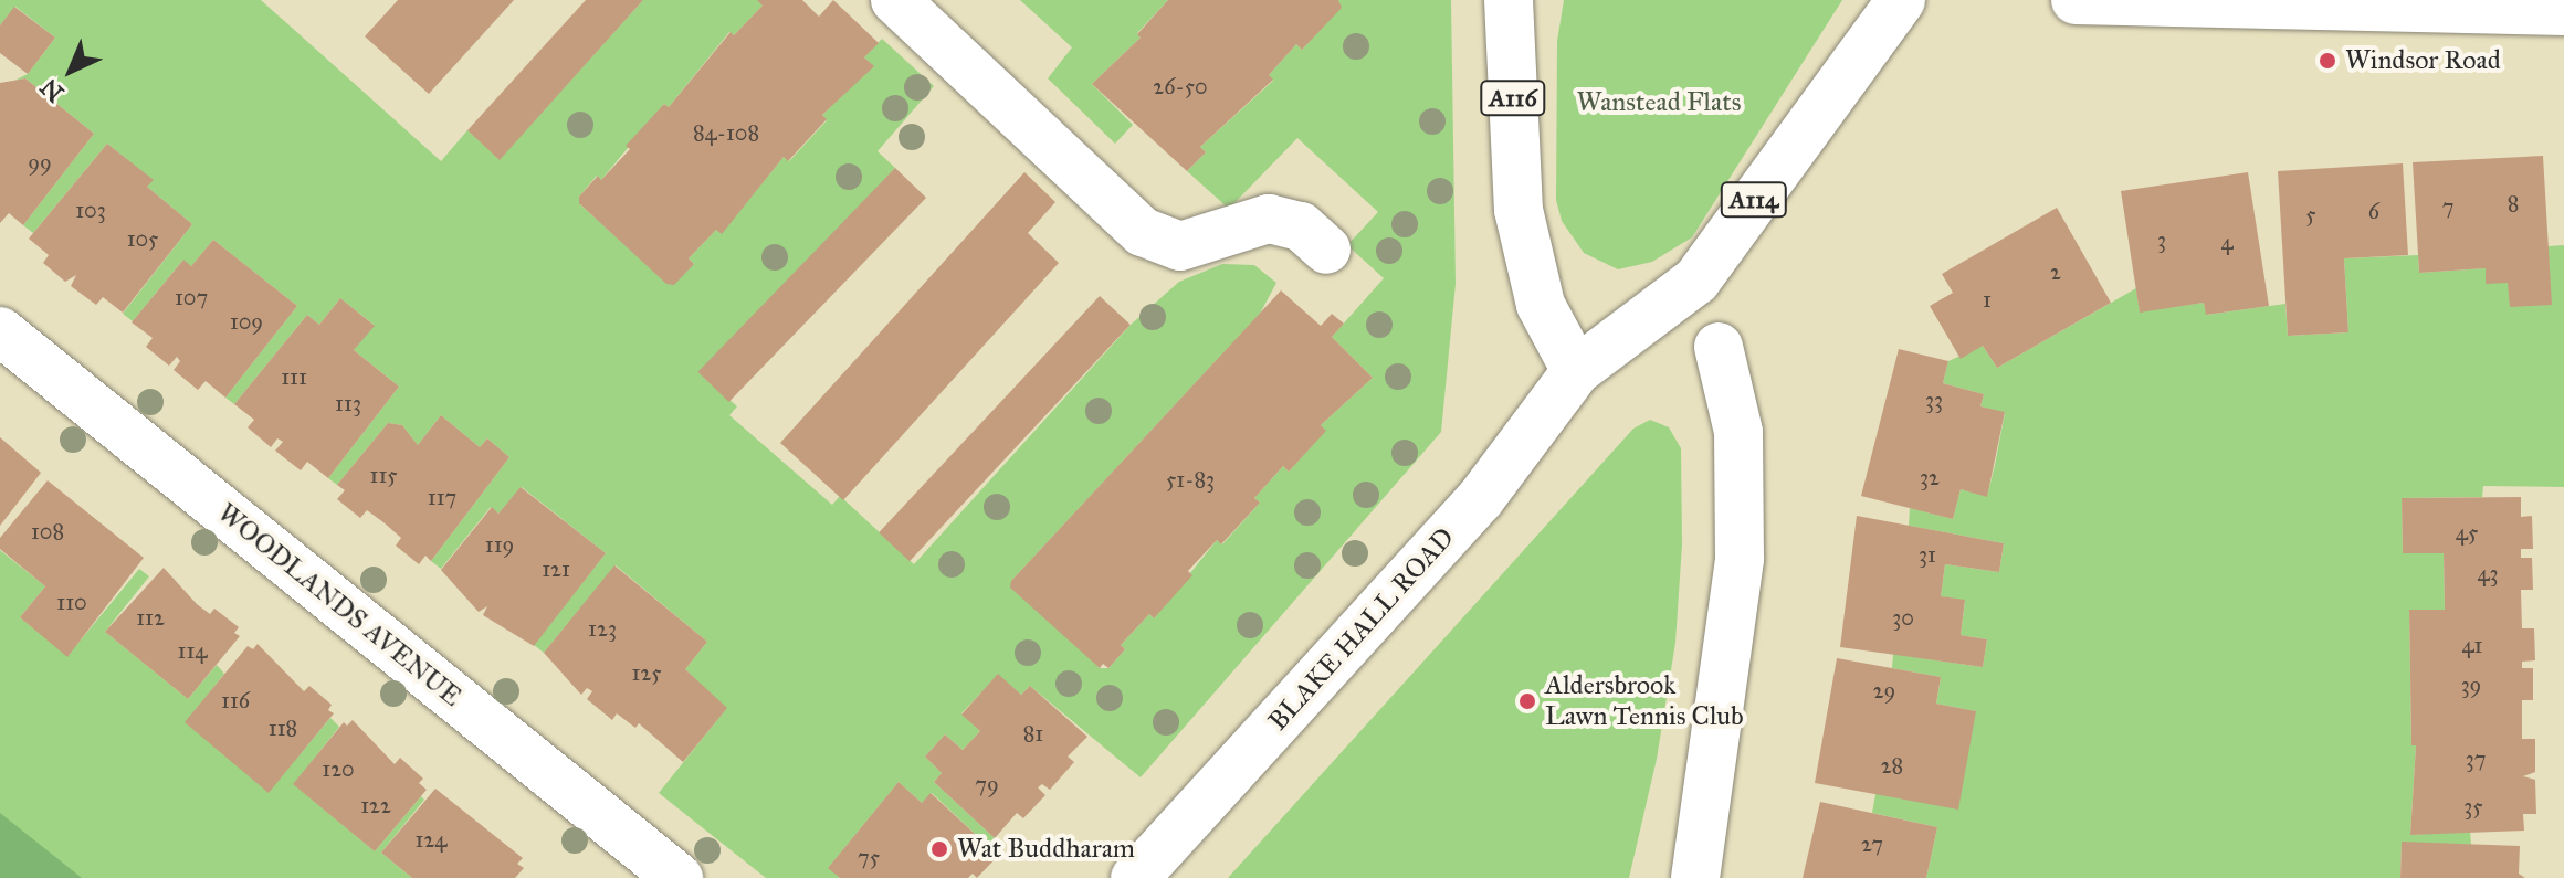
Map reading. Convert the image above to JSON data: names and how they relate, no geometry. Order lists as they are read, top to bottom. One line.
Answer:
{"streets":{"street":["A116","A114","WOODLANDS AVENUE","BLAKE HALL ROAD"]},"crossings":[["A116","A114"],["A116","BLAKE HALL ROAD"],["A114","BLAKE HALL ROAD"]],"parks":["Wanstead Flats"],"places":["Windsor Road","Aldersbrook Lawn Tennis Club","Wat Buddharam"],"house_numbers":["26-50","84-108","99","8","7","103","6","5","105","3","4","2","107","1","109","111","33","113","115","32","51-83","117","108","45","119","31","121","43","110","112","30","123","41","114","125","39","29","116","118","81","37","28","120","79","122","35","124","27","75"],"north":"bottom left"}
